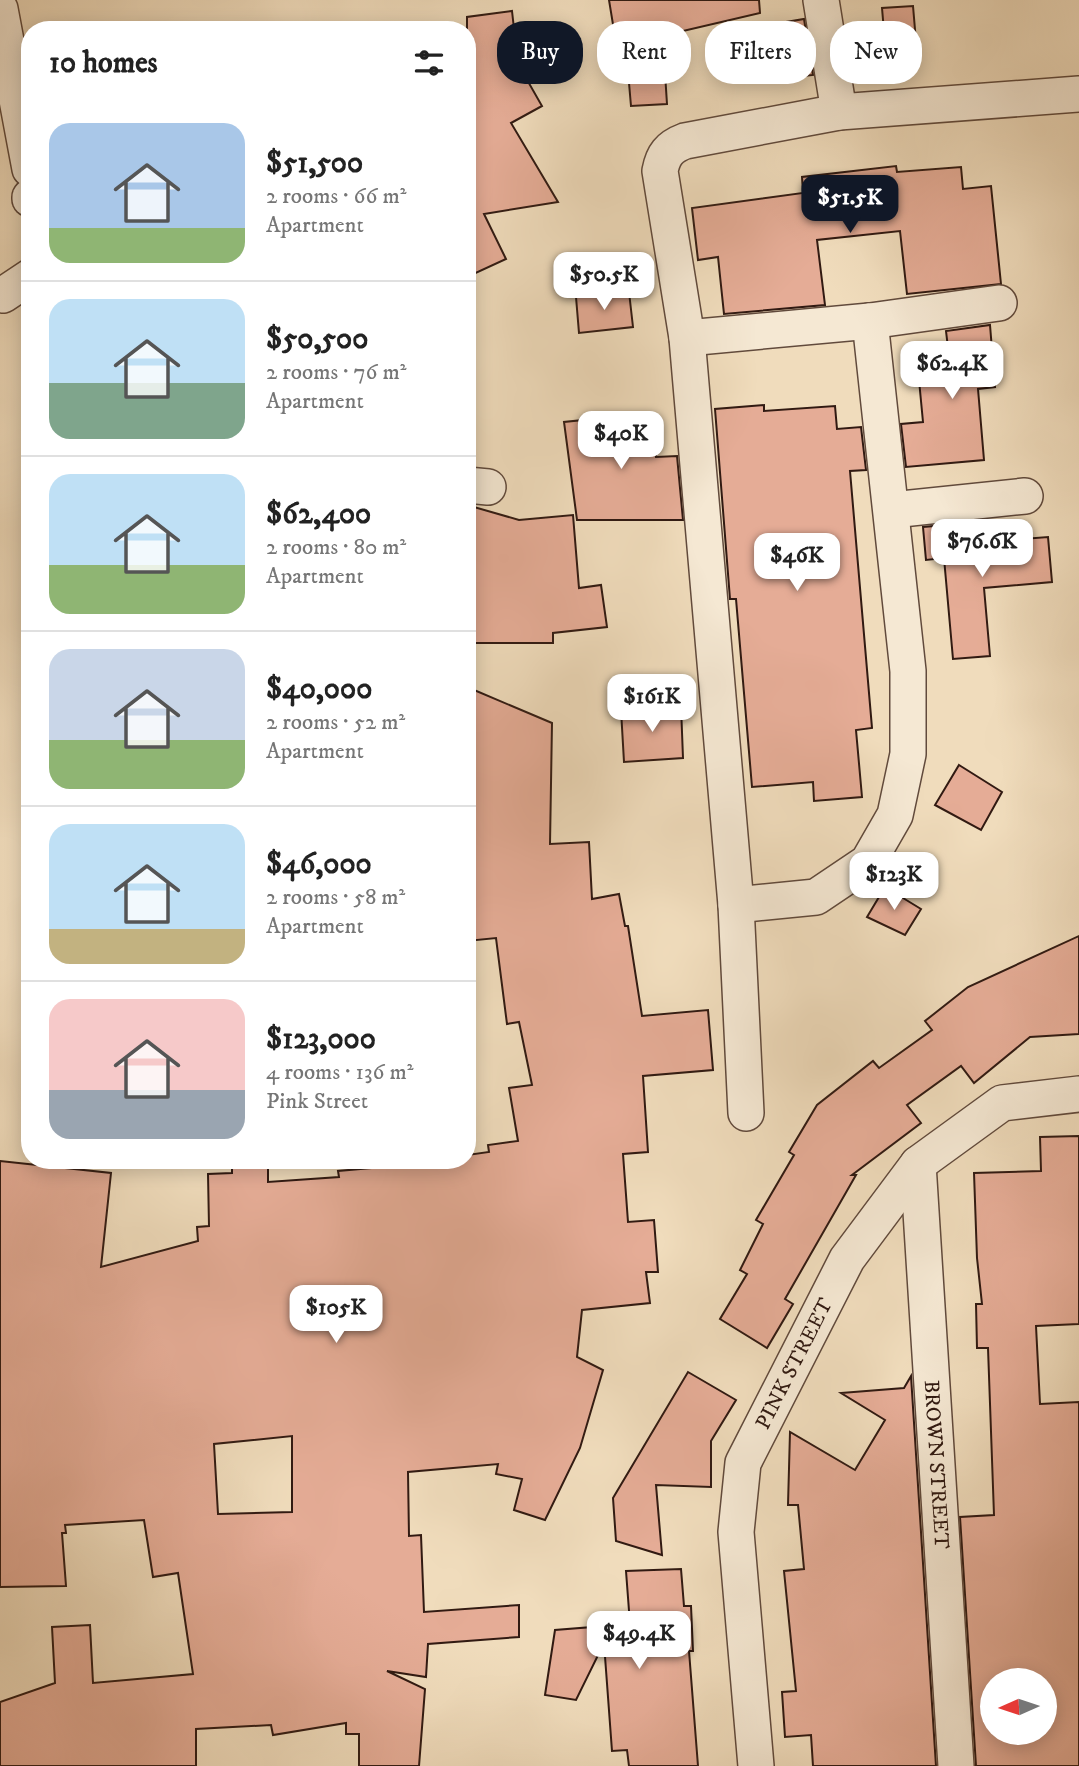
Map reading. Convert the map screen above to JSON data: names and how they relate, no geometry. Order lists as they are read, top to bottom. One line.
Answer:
{"streets":{"street":["PINK STREET","BROWN STREET"]},"crossings":[["PINK STREET","BROWN STREET"]],"north":"left","page":{"chip":["Buy","Rent","Filters","New"],"heading":"10 homes","list":[{"name":"$51,500","note":"2 rooms · 66 m² · Apartment"},{"name":"$50,500","note":"2 rooms · 76 m² · Apartment"},{"name":"$62,400","note":"2 rooms · 80 m² · Apartment"},{"name":"$40,000","note":"2 rooms · 52 m² · Apartment"},{"name":"$46,000","note":"2 rooms · 58 m² · Apartment"},{"name":"$123,000","note":"4 rooms · 136 m² · Pink Street"}],"price":["$51.5K","$50.5K","$62.4K","$40K","$76.6K","$46K","$161K","$123K","$105K","$49.4K"]}}
